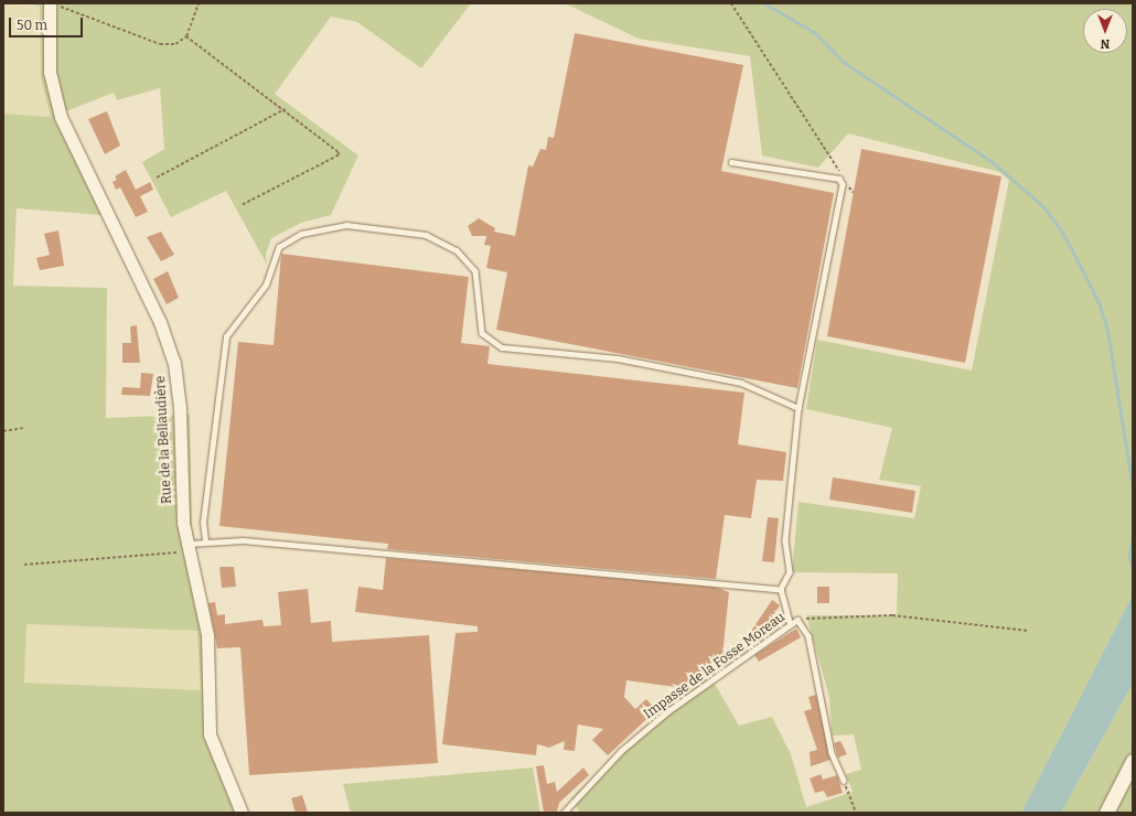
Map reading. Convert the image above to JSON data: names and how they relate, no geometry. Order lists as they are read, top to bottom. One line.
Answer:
{"streets":{"street":["Rue de la Bellaudière"],"lane":["Impasse de la Fosse Moreau"]},"scale_bar":"50 m","north":"bottom"}
